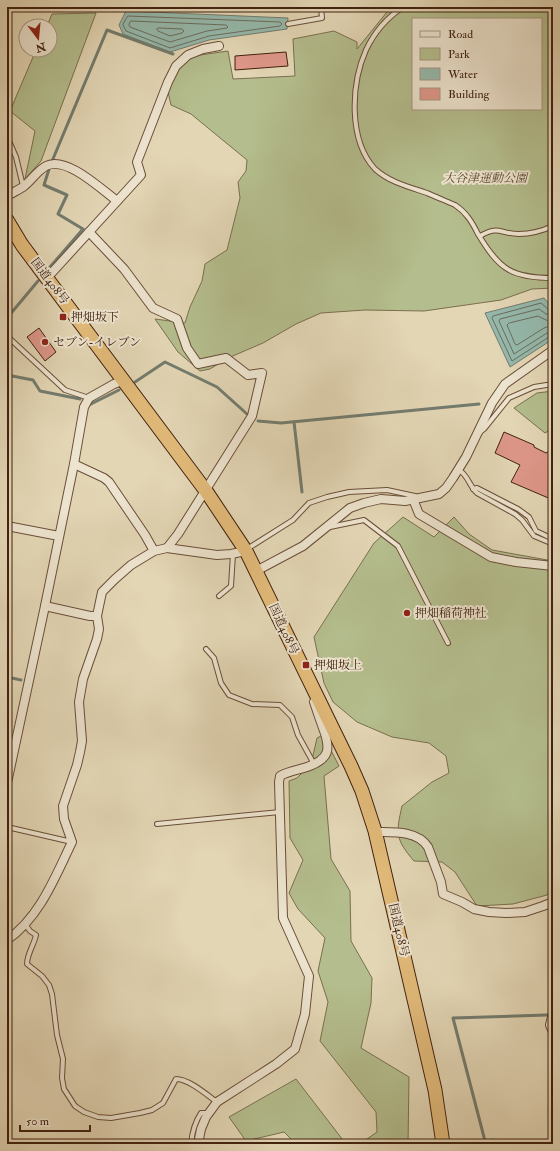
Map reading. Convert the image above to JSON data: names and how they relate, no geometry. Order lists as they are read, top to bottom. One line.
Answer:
{"streets":{"highway":["国道408号"]},"parks":["大谷津運動公園"],"places":{"transit":["押畑坂下","押畑坂上"],"other":["セブン-イレブン","押畑稲荷神社"]},"legend":["Road","Park","Water","Building"],"scale_bar":"50 m","north":"bottom"}
